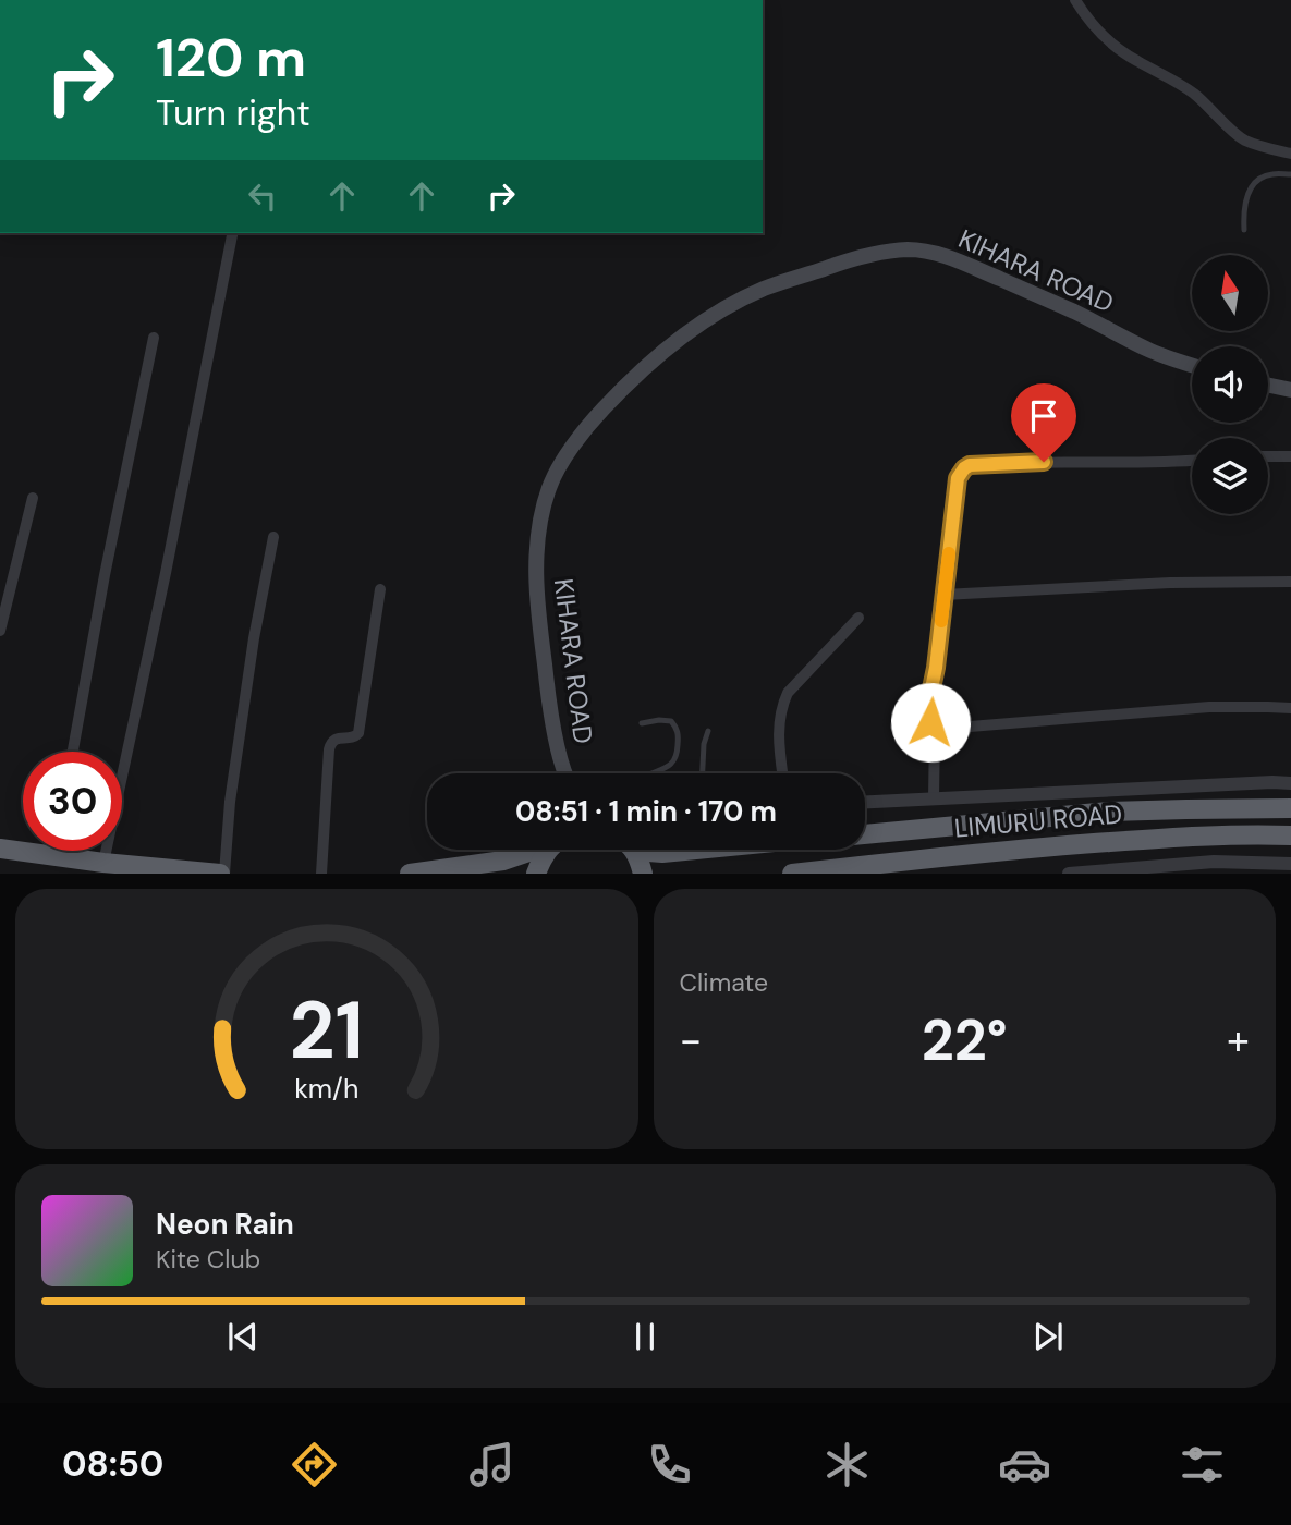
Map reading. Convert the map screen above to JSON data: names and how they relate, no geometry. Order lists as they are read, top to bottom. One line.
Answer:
{"streets":{"highway":["LIMURU ROAD"],"main road":["KIHARA ROAD"]},"north":"top","page":{"turn":["120 m","Turn right"],"limit":"30","trip":"08:51 · 1 min · 170 m","tile":"Climate","heat":["−","22°","+"],"song":["Neon Rain","Kite Club"],"tabs":"08:50","gauge":["21","km/h"]}}
